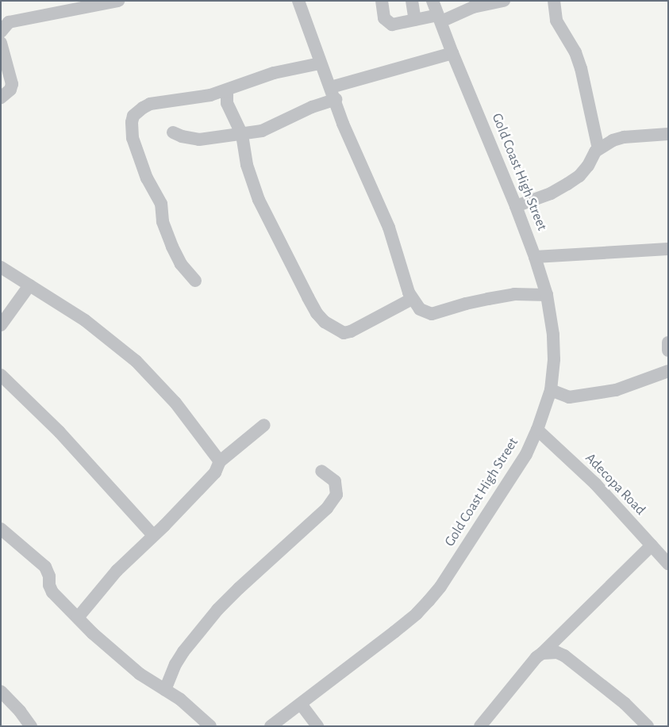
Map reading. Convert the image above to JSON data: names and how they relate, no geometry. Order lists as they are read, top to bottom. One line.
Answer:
{"streets":{"street":["Gold Coast High Street","Adecopa Road"]},"crossings":[["Gold Coast High Street","Adecopa Road"]]}
